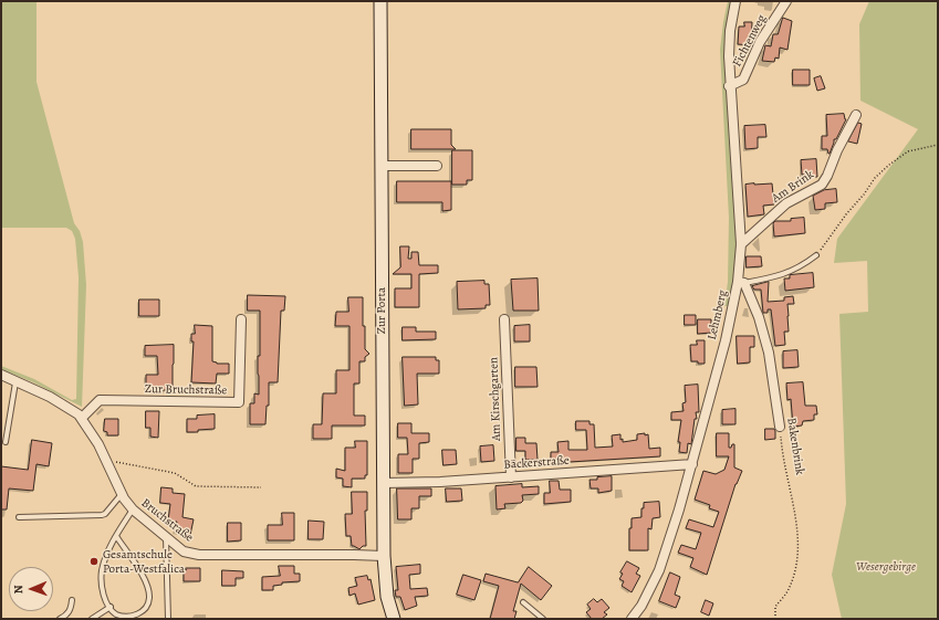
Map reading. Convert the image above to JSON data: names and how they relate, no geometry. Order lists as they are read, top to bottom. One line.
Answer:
{"streets":{"main road":["Zur Porta"],"street":["Fichtenweg","Am Brink","Lehmberg","Zur Bruchstraße","Am Kirschgarten","Bakenbrink","Bäckerstraße","Bruchstraße"]},"crossings":[["Fichtenweg","Lehmberg"],["Am Brink","Lehmberg"],["Zur Porta","Bäckerstraße"],["Zur Porta","Bruchstraße"],["Lehmberg","Bakenbrink"],["Lehmberg","Bäckerstraße"],["Zur Bruchstraße","Bruchstraße"],["Am Kirschgarten","Bäckerstraße"]],"parks":["Wesergebirge"],"places":["Gesamtschule Porta-Westfalica"],"north":"left"}
